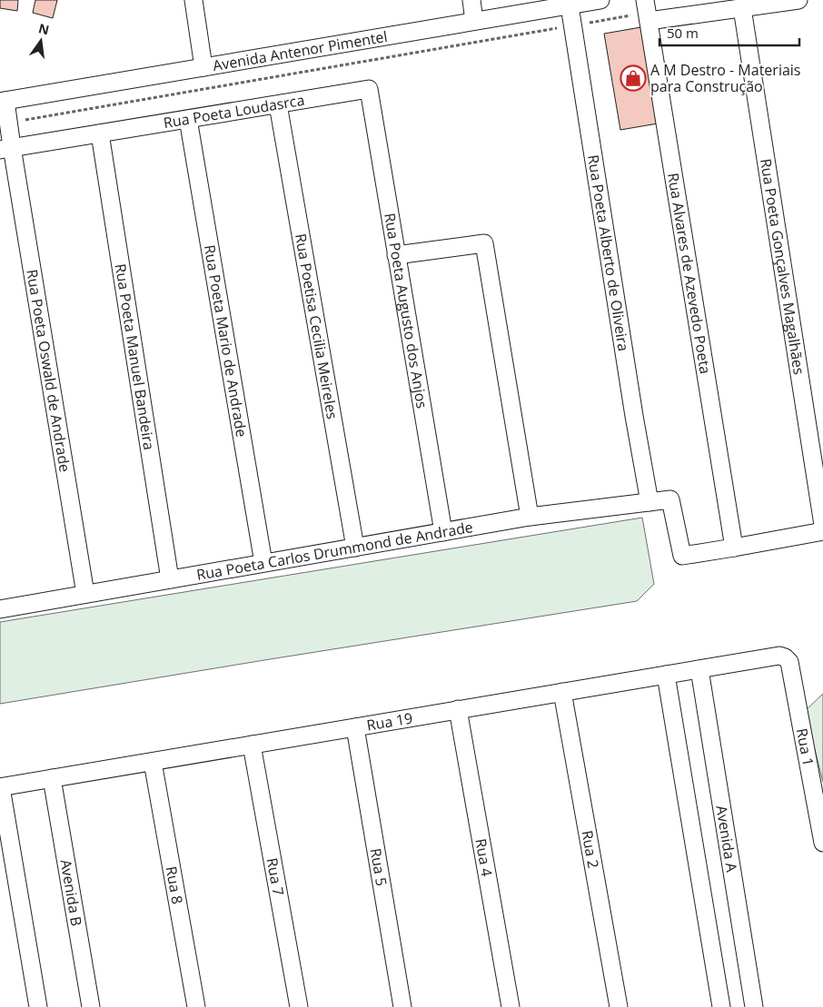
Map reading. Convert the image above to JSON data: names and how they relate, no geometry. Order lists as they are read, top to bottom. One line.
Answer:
{"streets":{"street":["Avenida Antenor Pimentel","Rua Poeta Loudasrca","Rua Poeta Alberto de Oliveira","Rua Poeta Gonçalves Magalhães","Rua Alvares de Azevedo Poeta","Rua Poeta Augusto dos Anjos","Rua Poetisa Cecilia Meireles","Rua Poeta Mario de Andrade","Rua Poeta Manuel Bandeira","Rua Poeta Oswald de Andrade","Rua Poeta Carlos Drummond de Andrade","Rua 19","Rua 1","Avenida A","Rua 2","Rua 4","Rua 5","Rua 7","Rua 8","Avenida B"]},"crossings":[["Avenida Antenor Pimentel","Rua Poeta Alberto de Oliveira"],["Avenida Antenor Pimentel","Rua Poeta Oswald de Andrade"],["Rua Poeta Loudasrca","Rua Poeta Augusto dos Anjos"],["Rua Poeta Loudasrca","Rua Poetisa Cecilia Meireles"],["Rua Poeta Loudasrca","Rua Poeta Mario de Andrade"],["Rua Poeta Loudasrca","Rua Poeta Manuel Bandeira"],["Rua Poeta Loudasrca","Rua Poeta Oswald de Andrade"],["Rua Poeta Alberto de Oliveira","Rua Poeta Carlos Drummond de Andrade"],["Rua Alvares de Azevedo Poeta","Rua Poeta Carlos Drummond de Andrade"],["Rua Poeta Augusto dos Anjos","Rua Poeta Carlos Drummond de Andrade"],["Rua Poetisa Cecilia Meireles","Rua Poeta Carlos Drummond de Andrade"],["Rua Poeta Mario de Andrade","Rua Poeta Carlos Drummond de Andrade"],["Rua Poeta Manuel Bandeira","Rua Poeta Carlos Drummond de Andrade"],["Rua Poeta Oswald de Andrade","Rua Poeta Carlos Drummond de Andrade"],["Rua 19","Rua 1"],["Rua 19","Avenida A"],["Rua 19","Rua 2"],["Rua 19","Rua 4"],["Rua 19","Rua 5"],["Rua 19","Rua 7"],["Rua 19","Rua 8"],["Rua 19","Avenida B"]],"places":{"shop":["A M Destro - Materiais para Construção"]},"scale_bar":"50 m","north":"top"}
